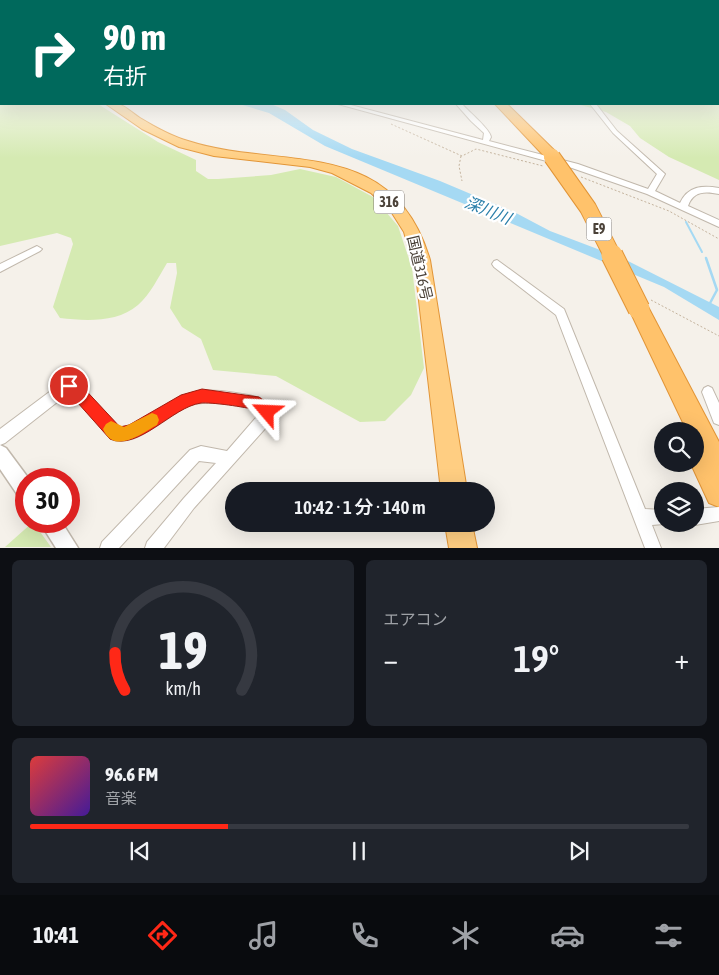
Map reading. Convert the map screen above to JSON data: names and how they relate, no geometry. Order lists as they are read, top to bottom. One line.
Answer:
{"streets":{"highway":["316","E9","国道316号"]},"water":["深川川"],"page":{"turn":["90 m","右折"],"limit":"30","trip":"10:42 · 1 分 · 140 m","tile":"エアコン","heat":["−","19°","+"],"song":["96.6 FM","音楽"],"tabs":"10:41","gauge":["19","km/h"]}}
